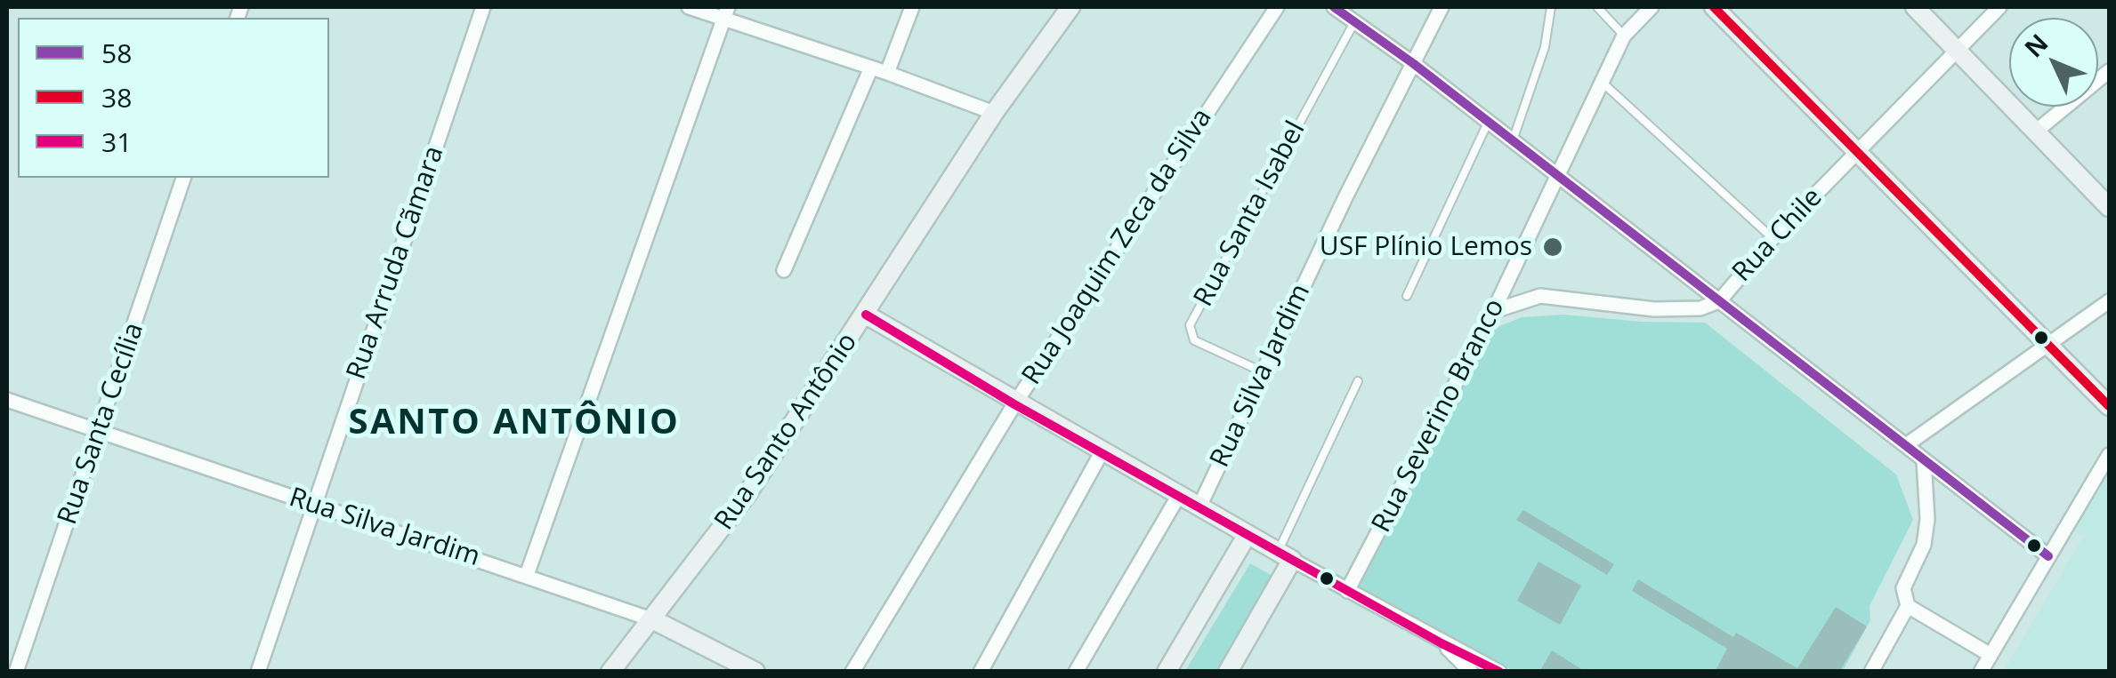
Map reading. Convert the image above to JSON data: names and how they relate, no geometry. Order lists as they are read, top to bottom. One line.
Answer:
{"streets":{"main road":["Rua Silva Jardim","Rua Santo Antônio"],"street":["Rua Chile","Rua Joaquim Zeca da Silva","Rua Arruda Cãmara","Rua Severino Branco","Rua Santa Cecília"],"lane":["Rua Santa Isabel"]},"crossings":[["Rua Santa Isabel","Rua Silva Jardim"],["Rua Chile","Rua Severino Branco"],["Rua Arruda Cãmara","Rua Silva Jardim"],["Rua Silva Jardim","Rua Santa Cecília"],["Rua Silva Jardim","Rua Santo Antônio"]],"districts":["SANTO ANTÔNIO"],"places":["USF Plínio Lemos"],"lines":["transit line 58","transit line 38","transit line 31"],"legend":["58","38","31"],"north":"top left"}
